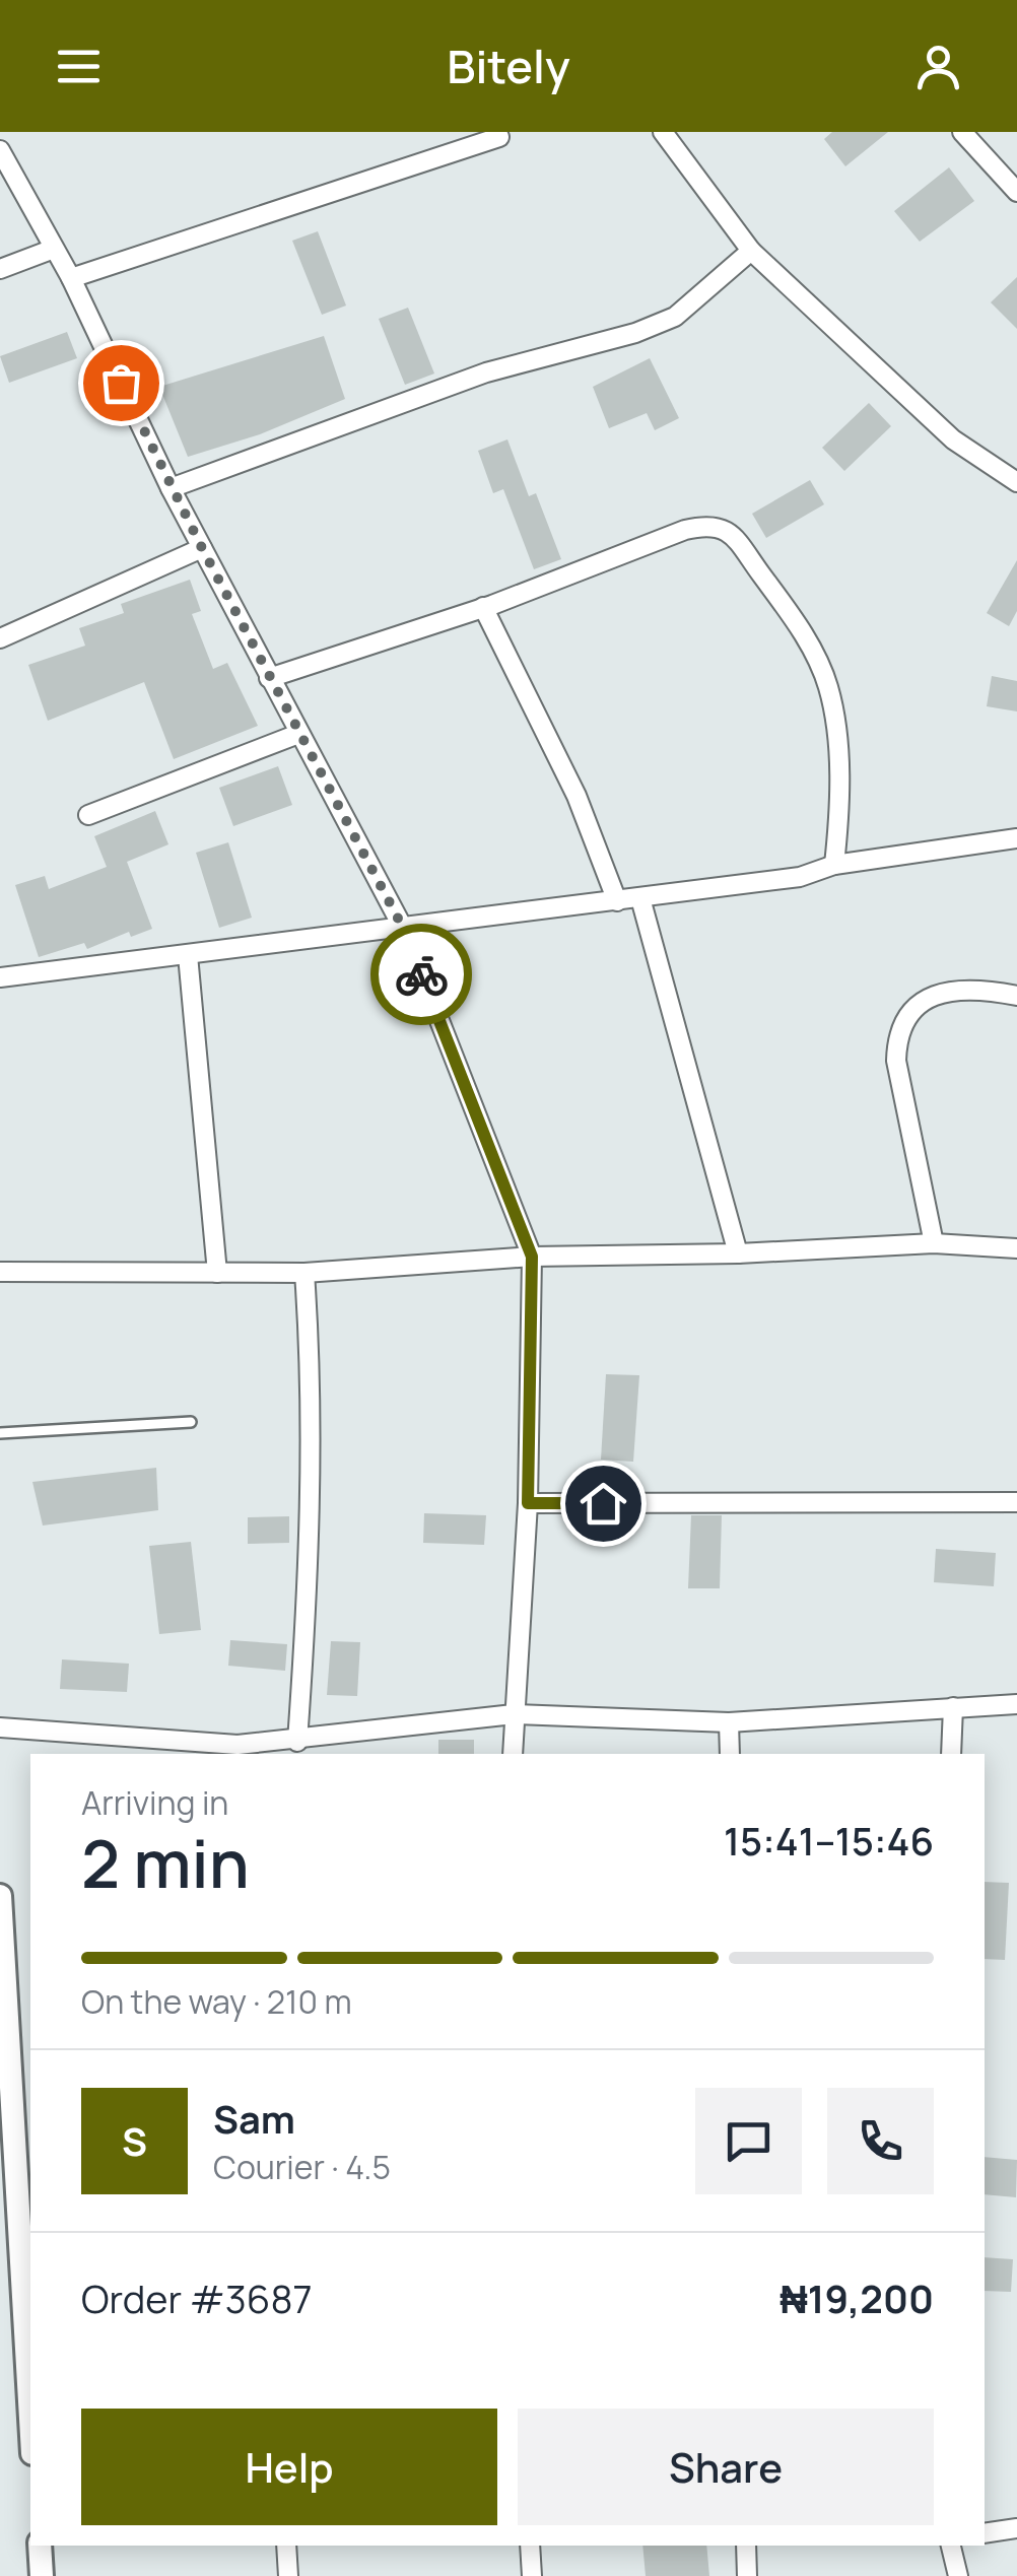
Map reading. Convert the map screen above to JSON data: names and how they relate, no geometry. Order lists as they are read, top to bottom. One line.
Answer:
{"page":{"header":"Bitely","heading":["2 min","Arriving in","15:41–15:46"],"panel":["Sam","Courier · 4.5","Order #3687","₦19,200"],"bar":"On the way · 210 m","round":"S","buttons":["Help","Share"]}}
